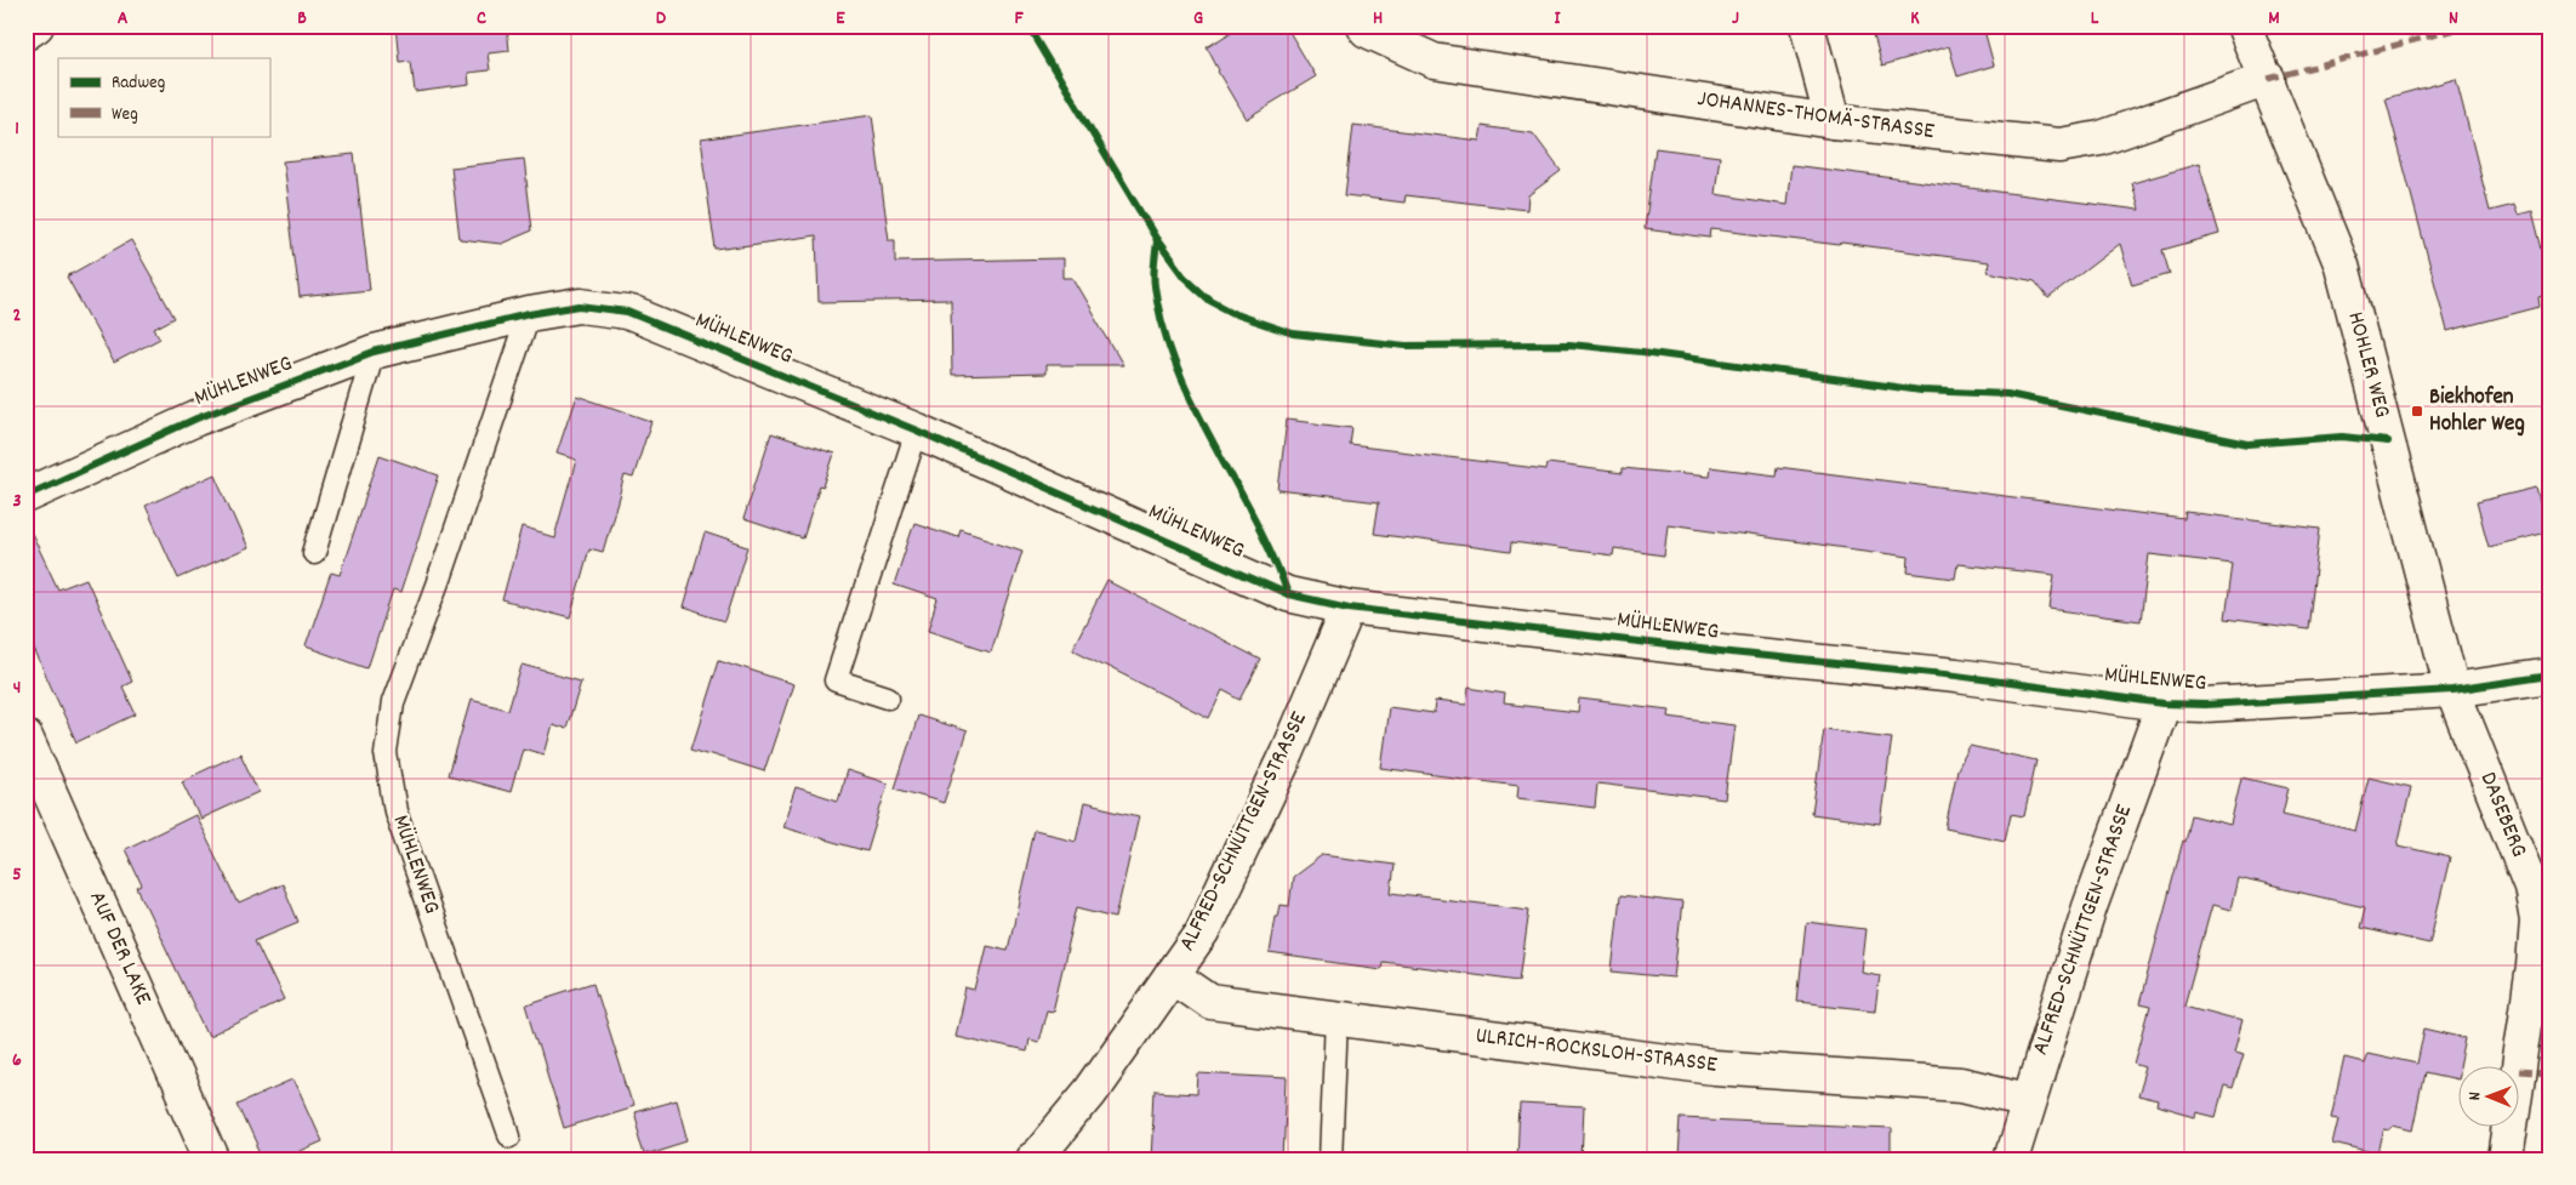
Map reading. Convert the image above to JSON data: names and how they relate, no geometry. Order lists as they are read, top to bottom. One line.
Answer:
{"streets":{"street":["JOHANNES-THOMÄ-STRASSE","MÜHLENWEG","HOHLER WEG","DASEBERG","ALFRED-SCHNÜTTGEN-STRASSE","AUF DER LAKE","ULRICH-ROCKSLOH-STRASSE"]},"crossings":[["JOHANNES-THOMÄ-STRASSE","HOHLER WEG"],["MÜHLENWEG","HOHLER WEG"],["MÜHLENWEG","DASEBERG"],["MÜHLENWEG","ALFRED-SCHNÜTTGEN-STRASSE"],["HOHLER WEG","DASEBERG"],["ALFRED-SCHNÜTTGEN-STRASSE","ULRICH-ROCKSLOH-STRASSE"]],"places":{"transit":["Biekhofen Hohler Weg"]},"legend":["Radweg","Weg"],"north":"left","grid":{"columns":["A","B","C","D","E","F","G","H","I","J","K","L","M","N"],"rows":["1","2","3","4","5","6"]}}
